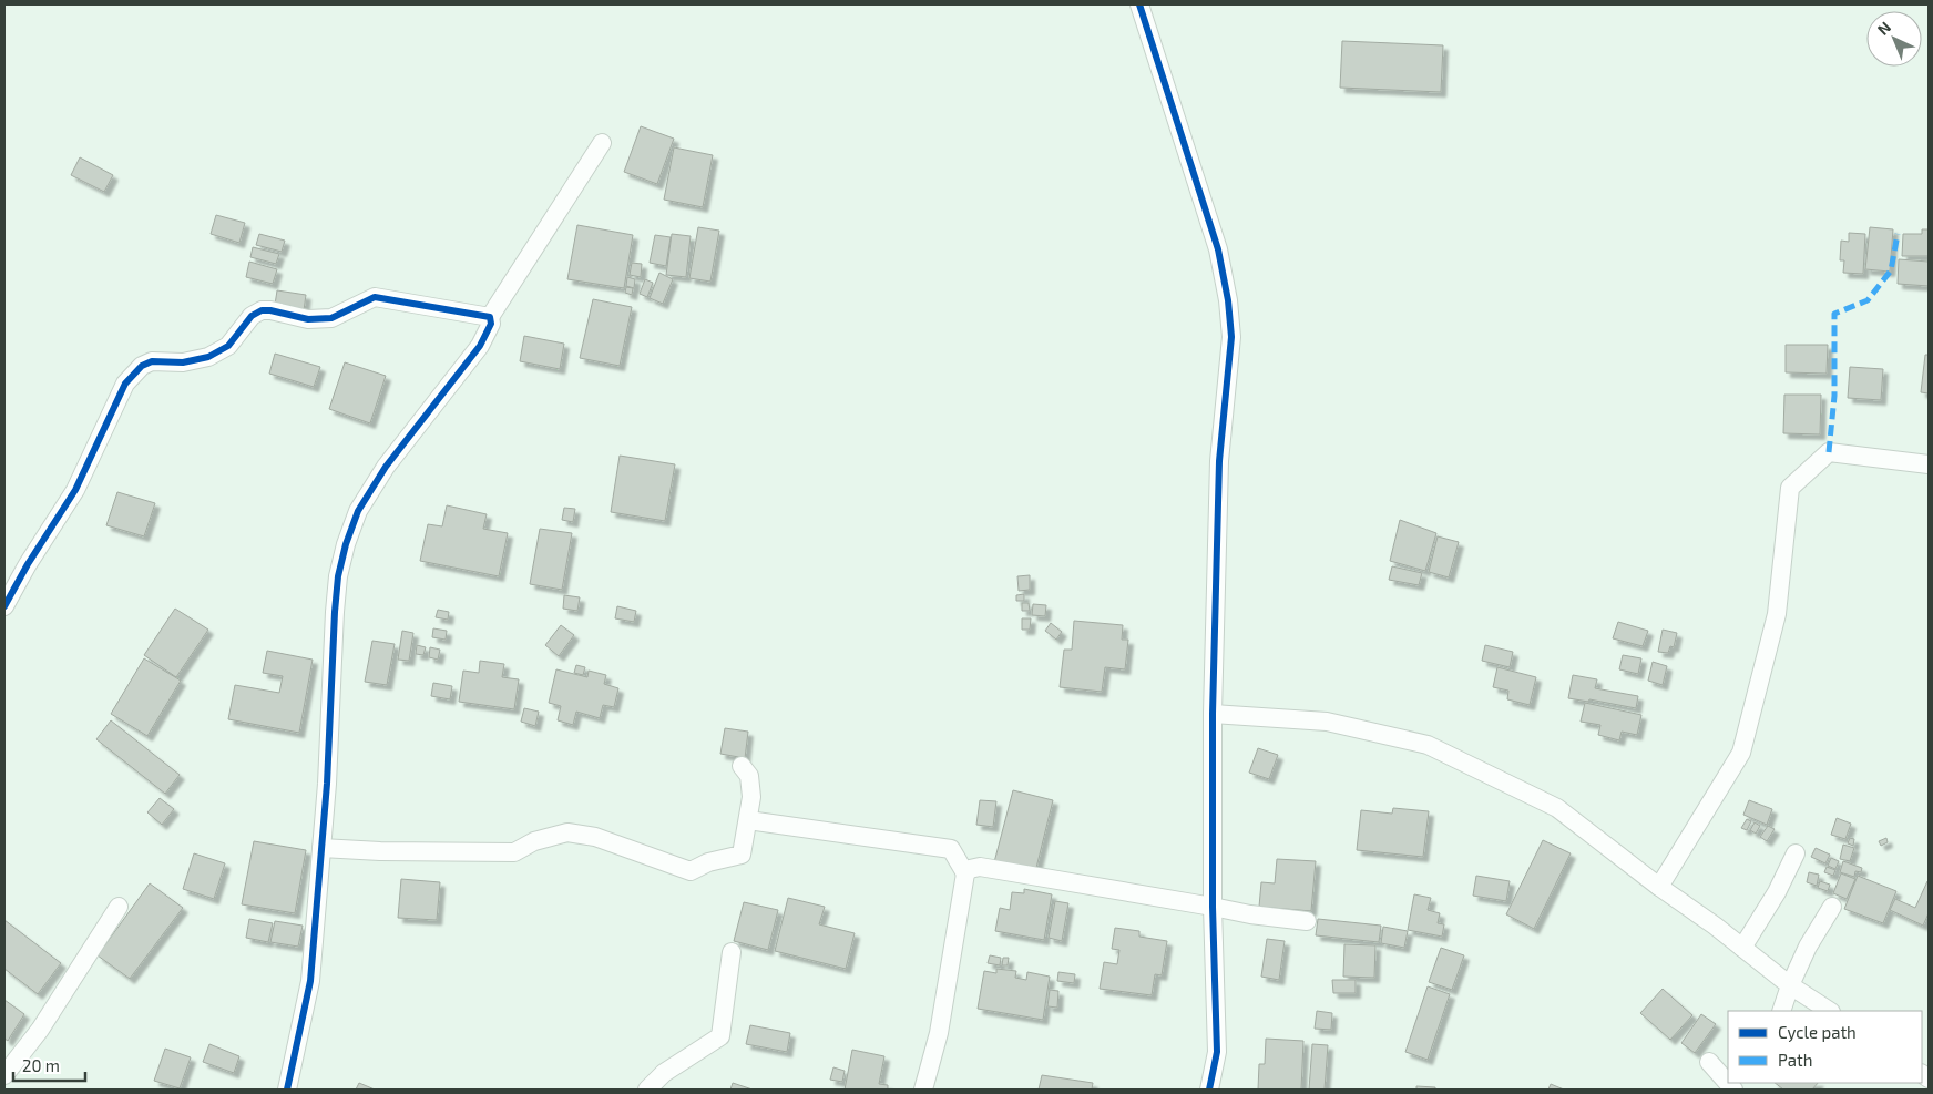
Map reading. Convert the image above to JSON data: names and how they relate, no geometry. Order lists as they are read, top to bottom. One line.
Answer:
{"legend":["Cycle path","Path"],"scale_bar":"20 m","north":"top left"}
